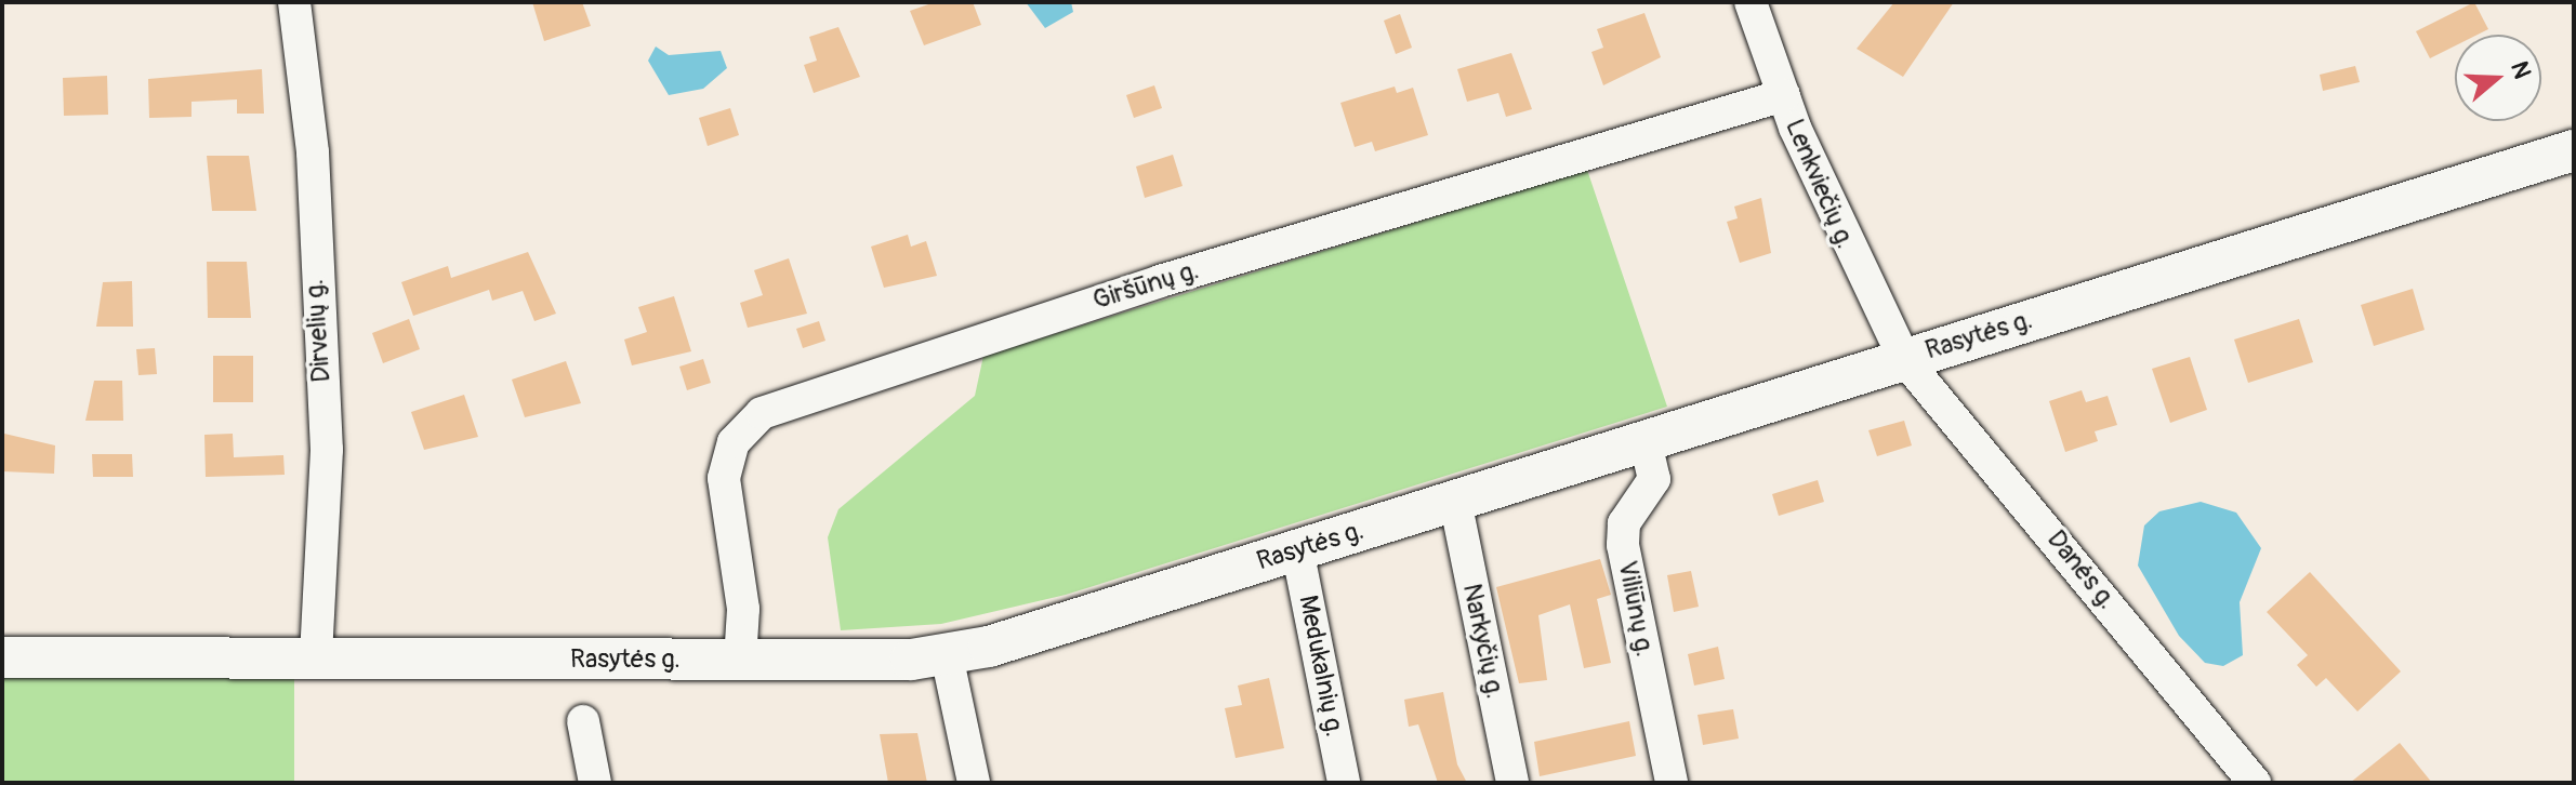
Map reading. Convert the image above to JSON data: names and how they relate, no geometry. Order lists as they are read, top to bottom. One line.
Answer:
{"streets":{"main road":["Rasytės g."],"street":["Lenkviečių g.","Giršūnų g.","Dirvelių g.","Danės g.","Viliūnų g.","Narkyčių g.","Medukalnių g."]},"crossings":[["Lenkviečių g.","Giršūnų g."],["Lenkviečių g.","Rasytės g."],["Lenkviečių g.","Danės g."],["Giršūnų g.","Rasytės g."],["Dirvelių g.","Rasytės g."],["Rasytės g.","Danės g."],["Rasytės g.","Viliūnų g."],["Rasytės g.","Narkyčių g."],["Rasytės g.","Medukalnių g."]],"north":"right"}
